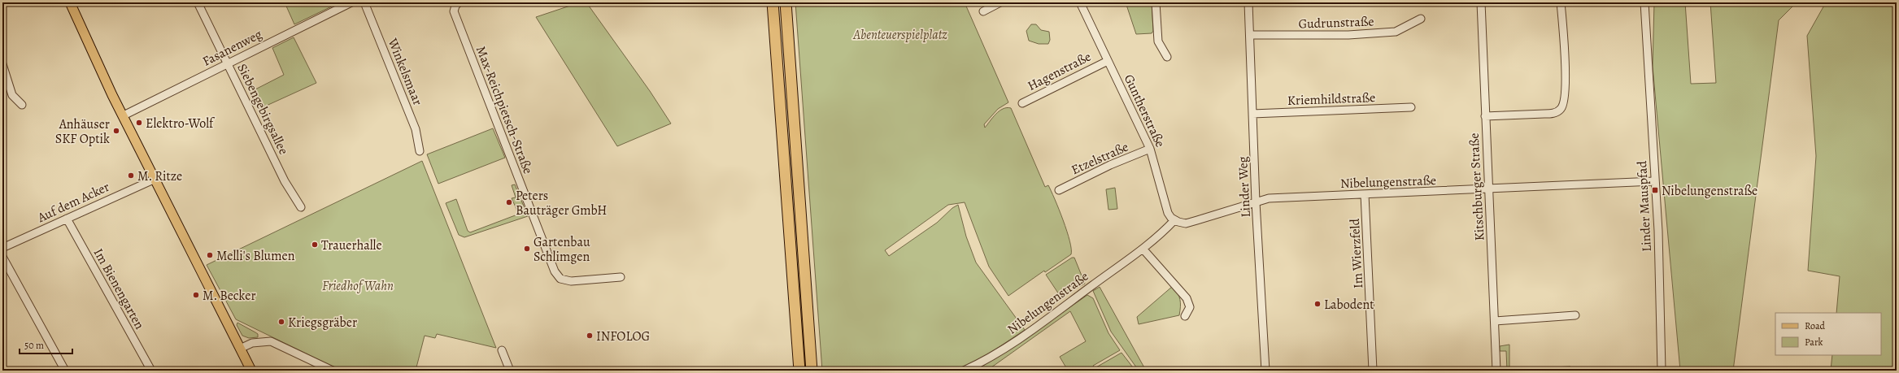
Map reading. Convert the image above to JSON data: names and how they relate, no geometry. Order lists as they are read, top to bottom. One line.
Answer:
{"streets":{"street":["Gudrunstraße","Fasanenweg","Hagenstraße","Winkelsmaar","Kriemhildstraße","Siebengebirgsallee","Max-Reichpietsch-Straße","Guntherstraße","Etzelstraße","Nibelungenstraße","Linder Weg","Kitschburger Straße","Auf dem Acker","Linder Mauspfad","Im Wierzfeld","Im Bienengarten"]},"crossings":[["Gudrunstraße","Linder Weg"],["Fasanenweg","Siebengebirgsallee"],["Hagenstraße","Guntherstraße"],["Kriemhildstraße","Linder Weg"],["Guntherstraße","Etzelstraße"],["Guntherstraße","Nibelungenstraße"],["Nibelungenstraße","Linder Weg"],["Nibelungenstraße","Kitschburger Straße"],["Nibelungenstraße","Linder Mauspfad"],["Nibelungenstraße","Im Wierzfeld"],["Auf dem Acker","Im Bienengarten"]],"parks":["Abenteuerspielplatz","Friedhof Wahn"],"places":{"other":["Elektro-Wolf","Anhäuser SKF Optik","M. Ritze","Peters Bauträger GmbH","Trauerhalle","Gartenbau Schlimgen","Melli's Blumen","M. Becker","Labodent","Kriegsgräber","INFOLOG"],"transit":["Nibelungenstraße"]},"legend":["Road","Park"],"scale_bar":"50 m"}
